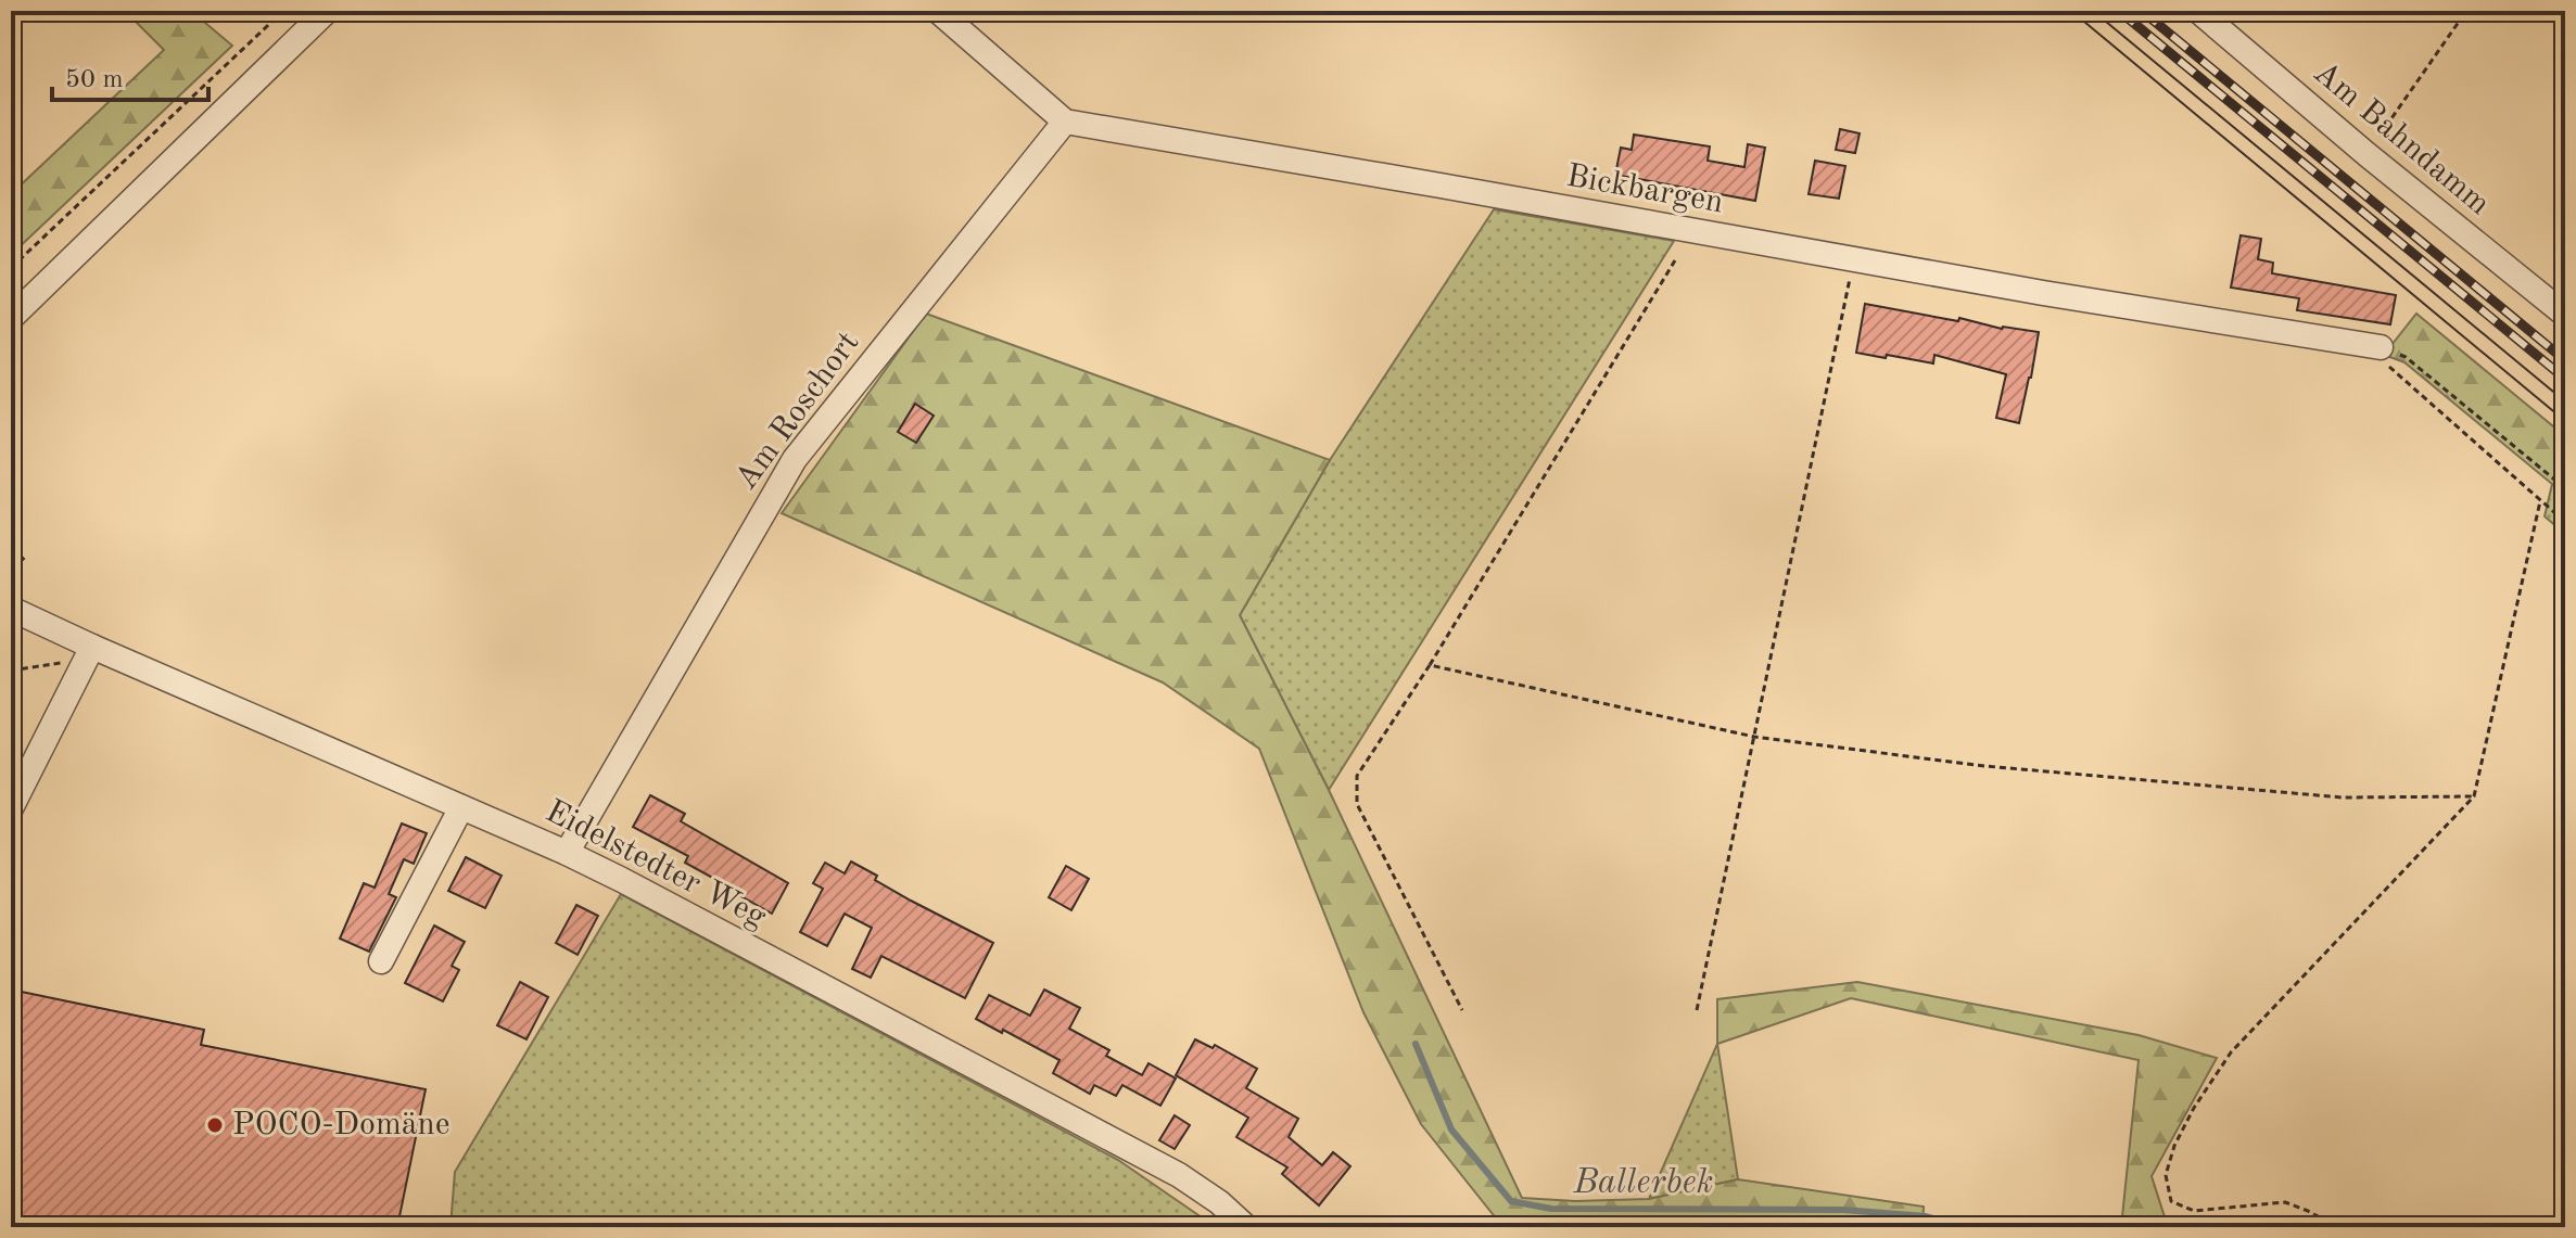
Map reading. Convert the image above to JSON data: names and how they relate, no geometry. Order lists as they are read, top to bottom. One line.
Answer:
{"streets":{"street":["Am Bahndamm","Bickbargen","Am Roschort","Eidelstedter Weg"]},"crossings":[["Bickbargen","Am Roschort"],["Am Roschort","Eidelstedter Weg"]],"water":["Ballerbek"],"places":["POCO-Domäne"],"scale_bar":"50 m"}
